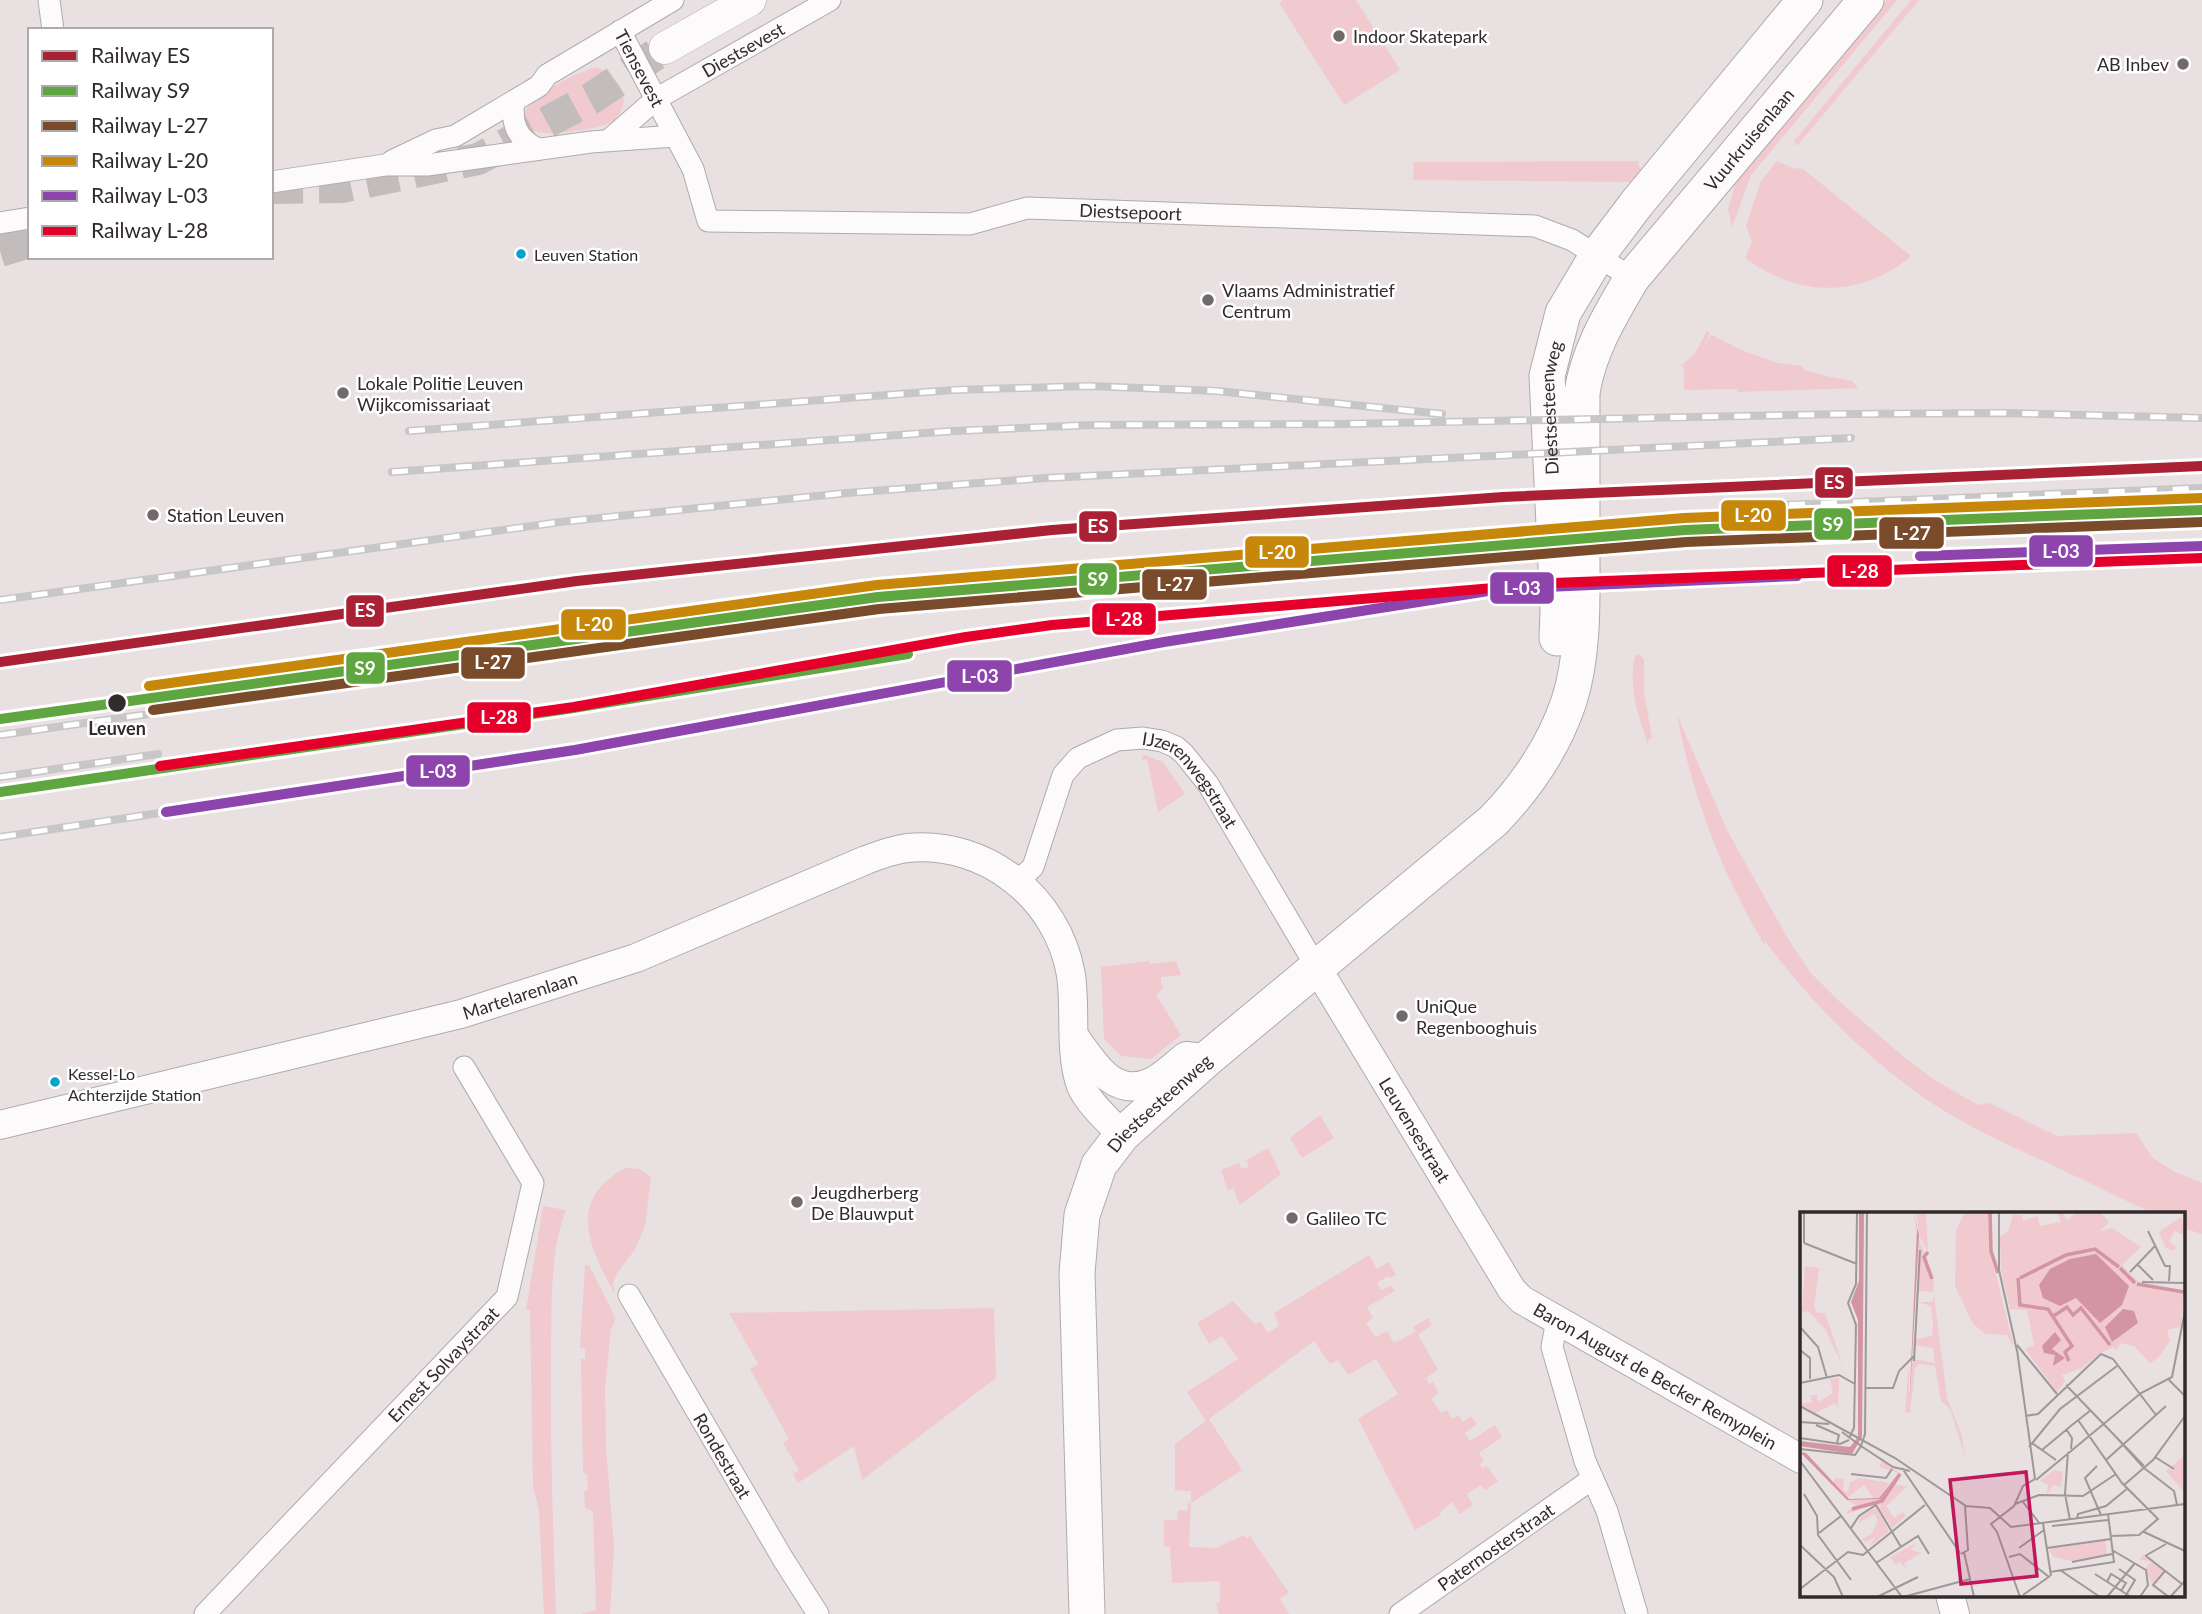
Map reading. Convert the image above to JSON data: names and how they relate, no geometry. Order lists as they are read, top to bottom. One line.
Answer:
{"streets":{"main road":["Vuurkruisenlaan","Diestsesteenweg"],"street":["Diestsevest","Tiensevest","Diestsepoort","IJzerenwegstraat","Martelarenlaan","Leuvensestraat","Ernest Solvaystraat","Baron August de Becker Remyplein","Rondestraat","Paternosterstraat"]},"crossings":[["Diestsevest","Tiensevest"],["Diestsevest","Diestsepoort"],["Tiensevest","Diestsepoort"],["Vuurkruisenlaan","Diestsepoort"],["Vuurkruisenlaan","Diestsesteenweg"],["Diestsepoort","Diestsesteenweg"],["Diestsesteenweg","IJzerenwegstraat"],["Diestsesteenweg","Martelarenlaan"],["Diestsesteenweg","Leuvensestraat"],["IJzerenwegstraat","Martelarenlaan"],["IJzerenwegstraat","Leuvensestraat"],["Leuvensestraat","Baron August de Becker Remyplein"]],"places":["Indoor Skatepark","AB Inbev","Leuven Station","Vlaams Administratief Centrum","Lokale Politie Leuven Wijkcomissariaat","Station Leuven","Leuven","UniQue Regenbooghuis","Kessel-Lo Achterzijde Station","Jeugdherberg De Blauwput","Galileo TC"],"lines":["rail line ES","rail line L-20","rail line S9","rail line L-27","rail line L-03","rail line L-28"],"legend":["Railway ES","Railway S9","Railway L-27","Railway L-20","Railway L-03","Railway L-28"]}
